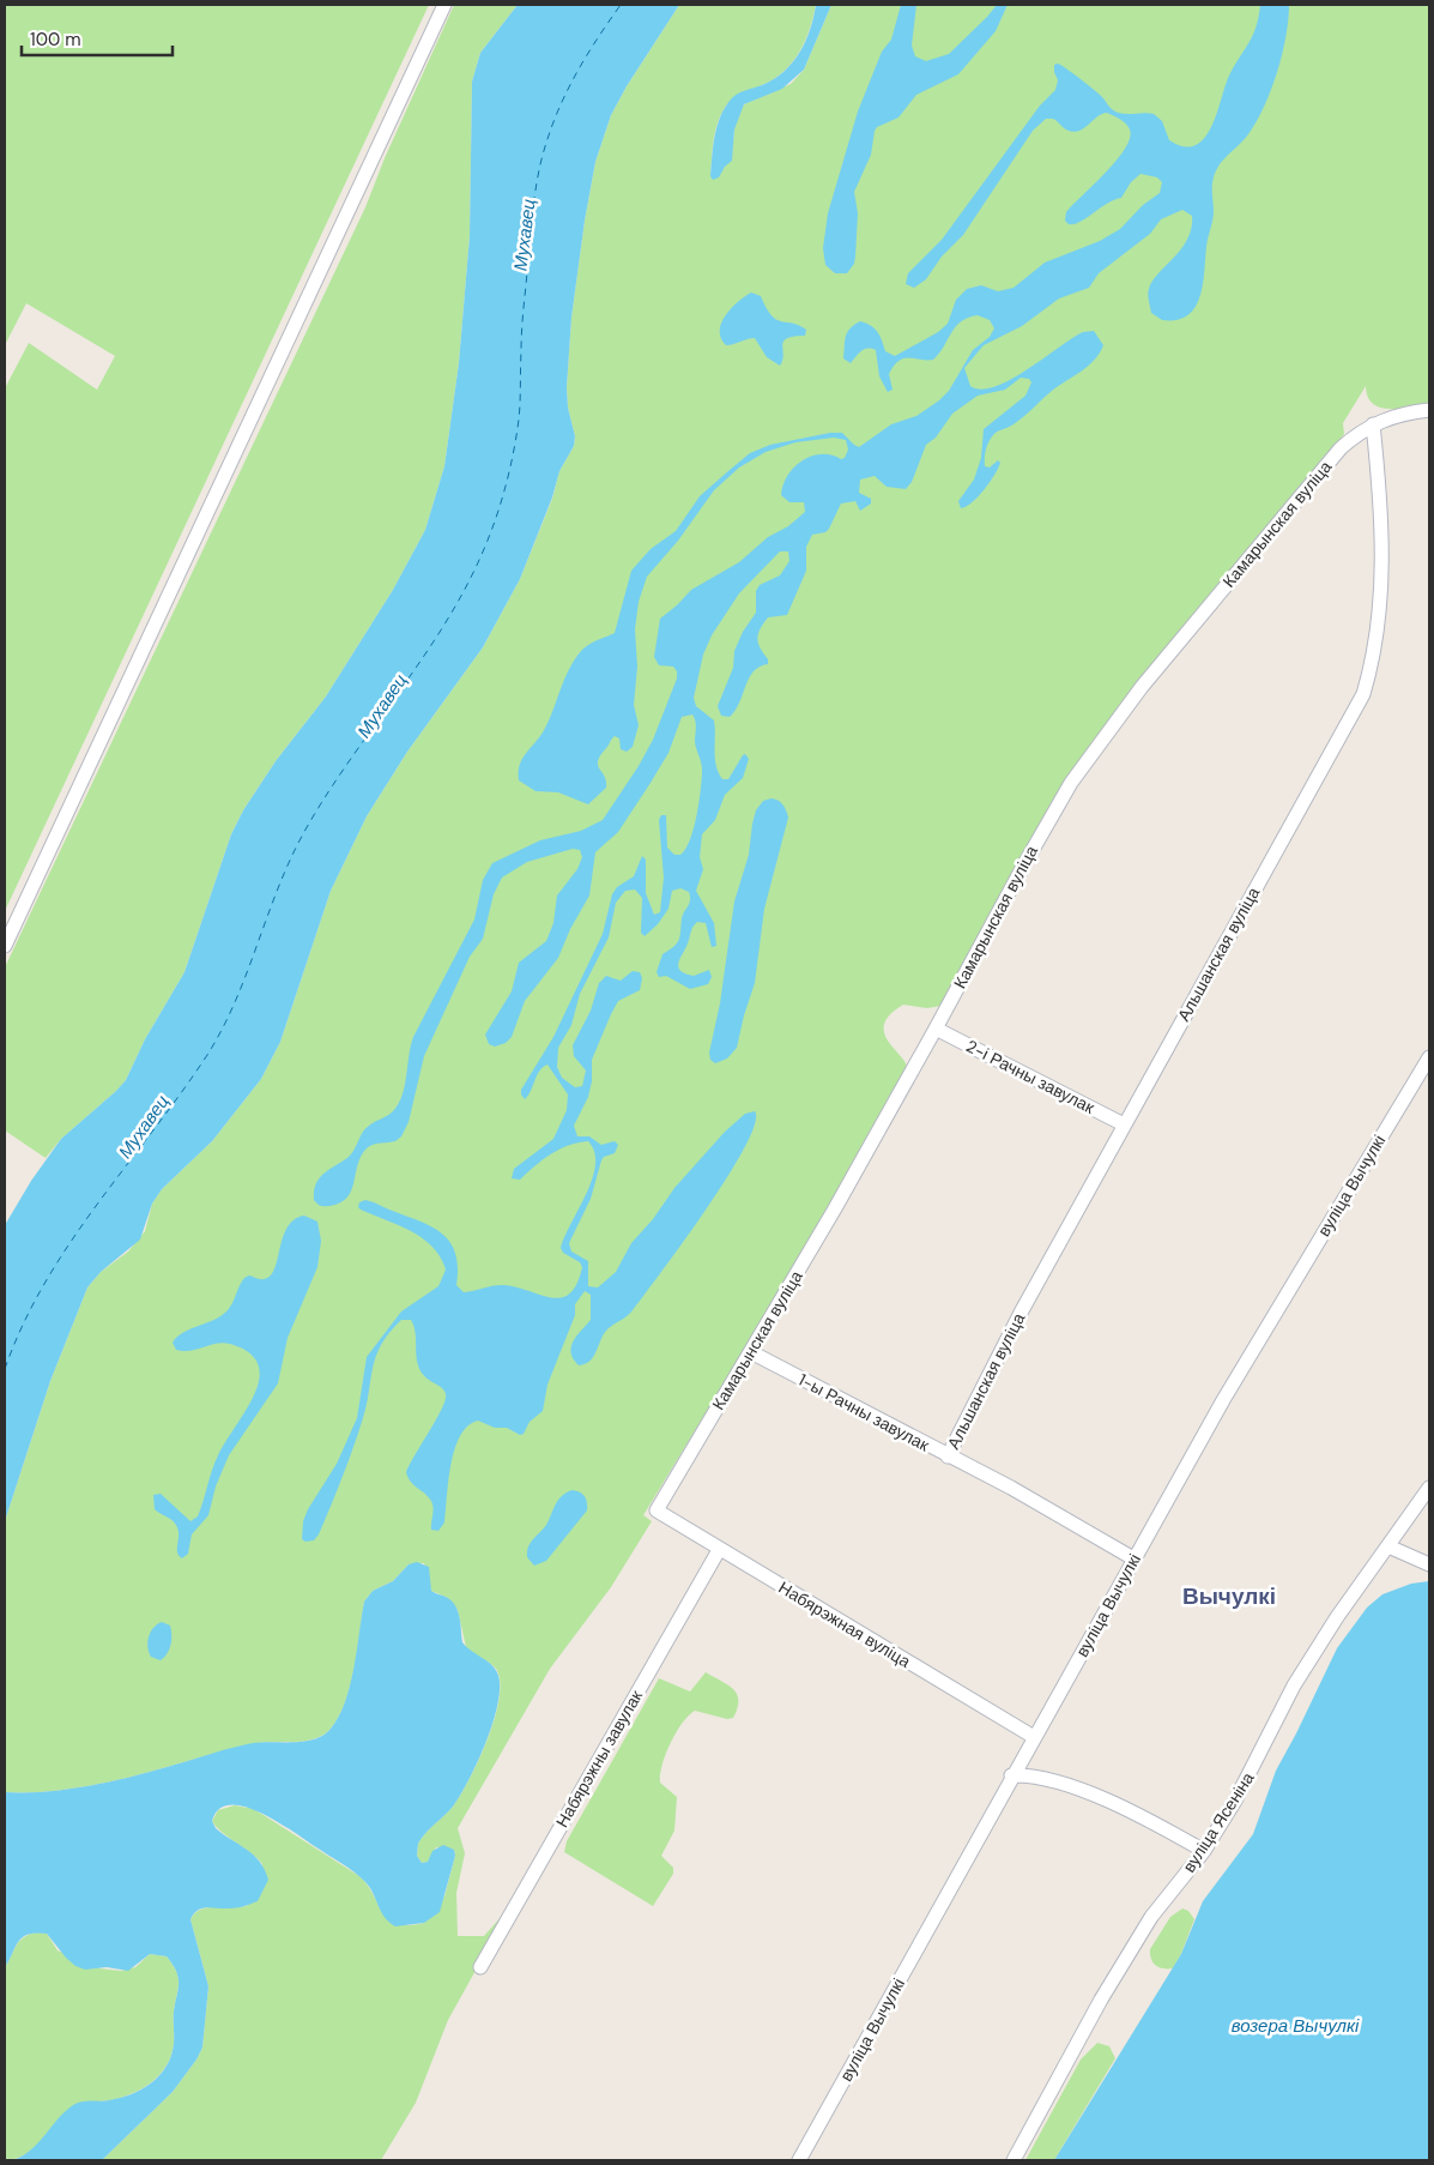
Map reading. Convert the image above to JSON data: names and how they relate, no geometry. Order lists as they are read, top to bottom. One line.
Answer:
{"streets":{"street":["Камарынская вуліца","Альшанская вуліца","2-і Рачны завулак","вуліца Вычулкі","1-ы Рачны завулак","Набярэжная вуліца","Набярэжны завулак","вуліца Ясеніна"]},"crossings":[["Камарынская вуліца","Альшанская вуліца"],["Камарынская вуліца","2-і Рачны завулак"],["Камарынская вуліца","1-ы Рачны завулак"],["Камарынская вуліца","Набярэжная вуліца"],["Альшанская вуліца","2-і Рачны завулак"],["Альшанская вуліца","1-ы Рачны завулак"],["вуліца Вычулкі","1-ы Рачны завулак"],["вуліца Вычулкі","Набярэжная вуліца"],["Набярэжная вуліца","Набярэжны завулак"]],"districts":["Вычулкі"],"water":["Мухавец","возера Вычулкі"],"scale_bar":"100 m"}
